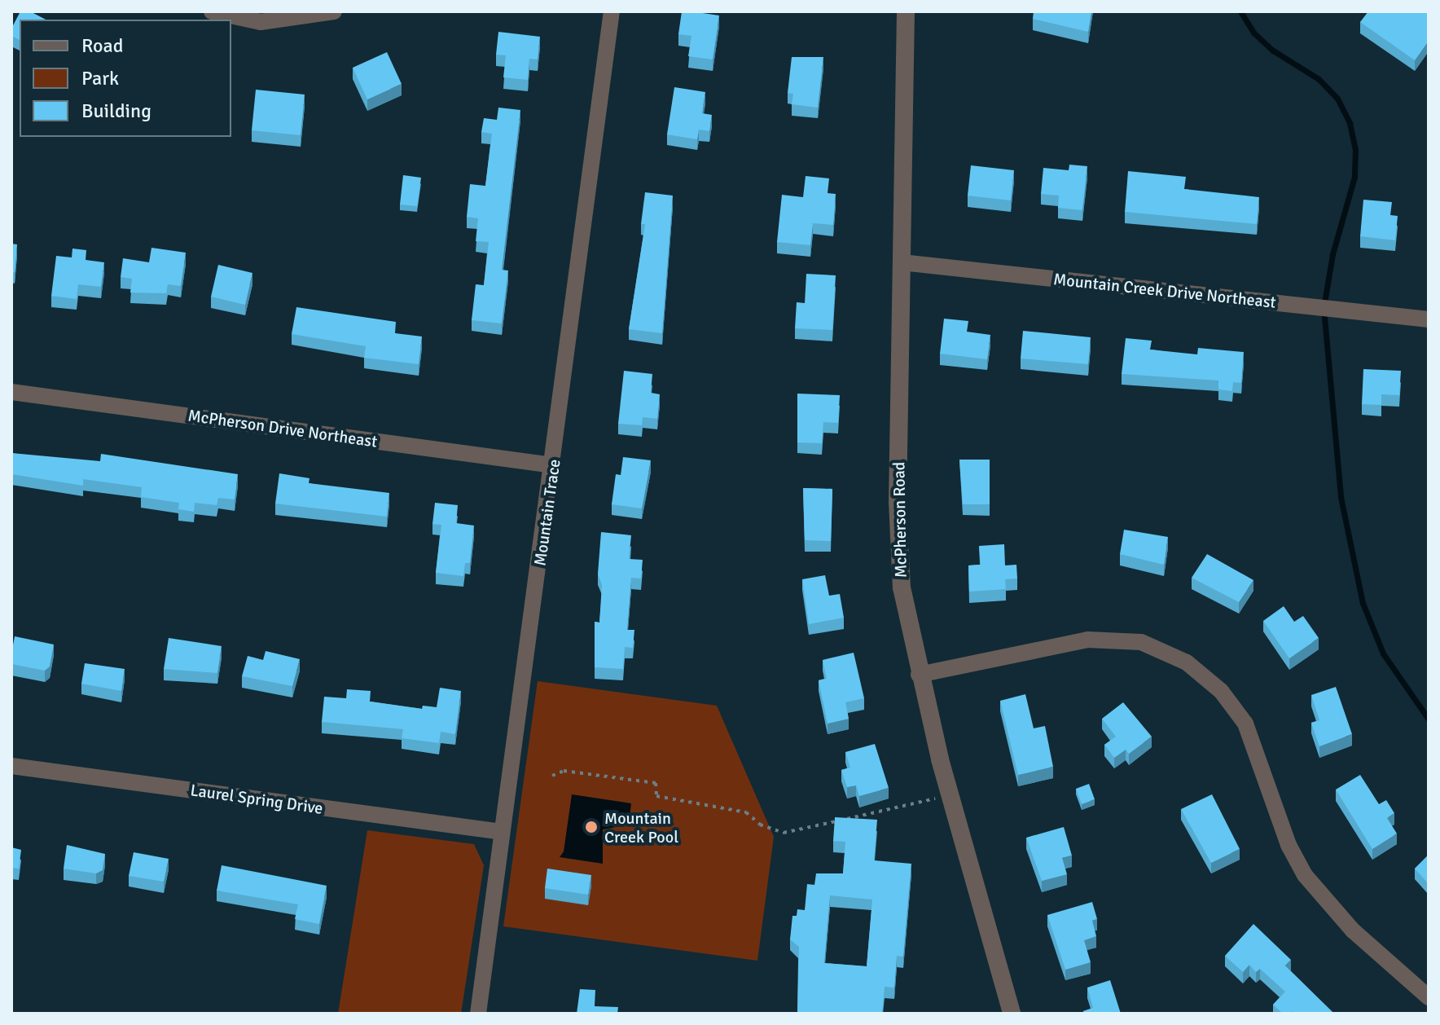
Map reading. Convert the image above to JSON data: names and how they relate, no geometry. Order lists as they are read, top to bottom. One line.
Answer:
{"streets":{"street":["Mountain Creek Drive Northeast","McPherson Drive Northeast","Mountain Trace","McPherson Road","Laurel Spring Drive"]},"crossings":[["Mountain Creek Drive Northeast","McPherson Road"],["McPherson Drive Northeast","Mountain Trace"],["Mountain Trace","Laurel Spring Drive"]],"places":["Mountain Creek Pool"],"legend":["Road","Park","Building"]}
